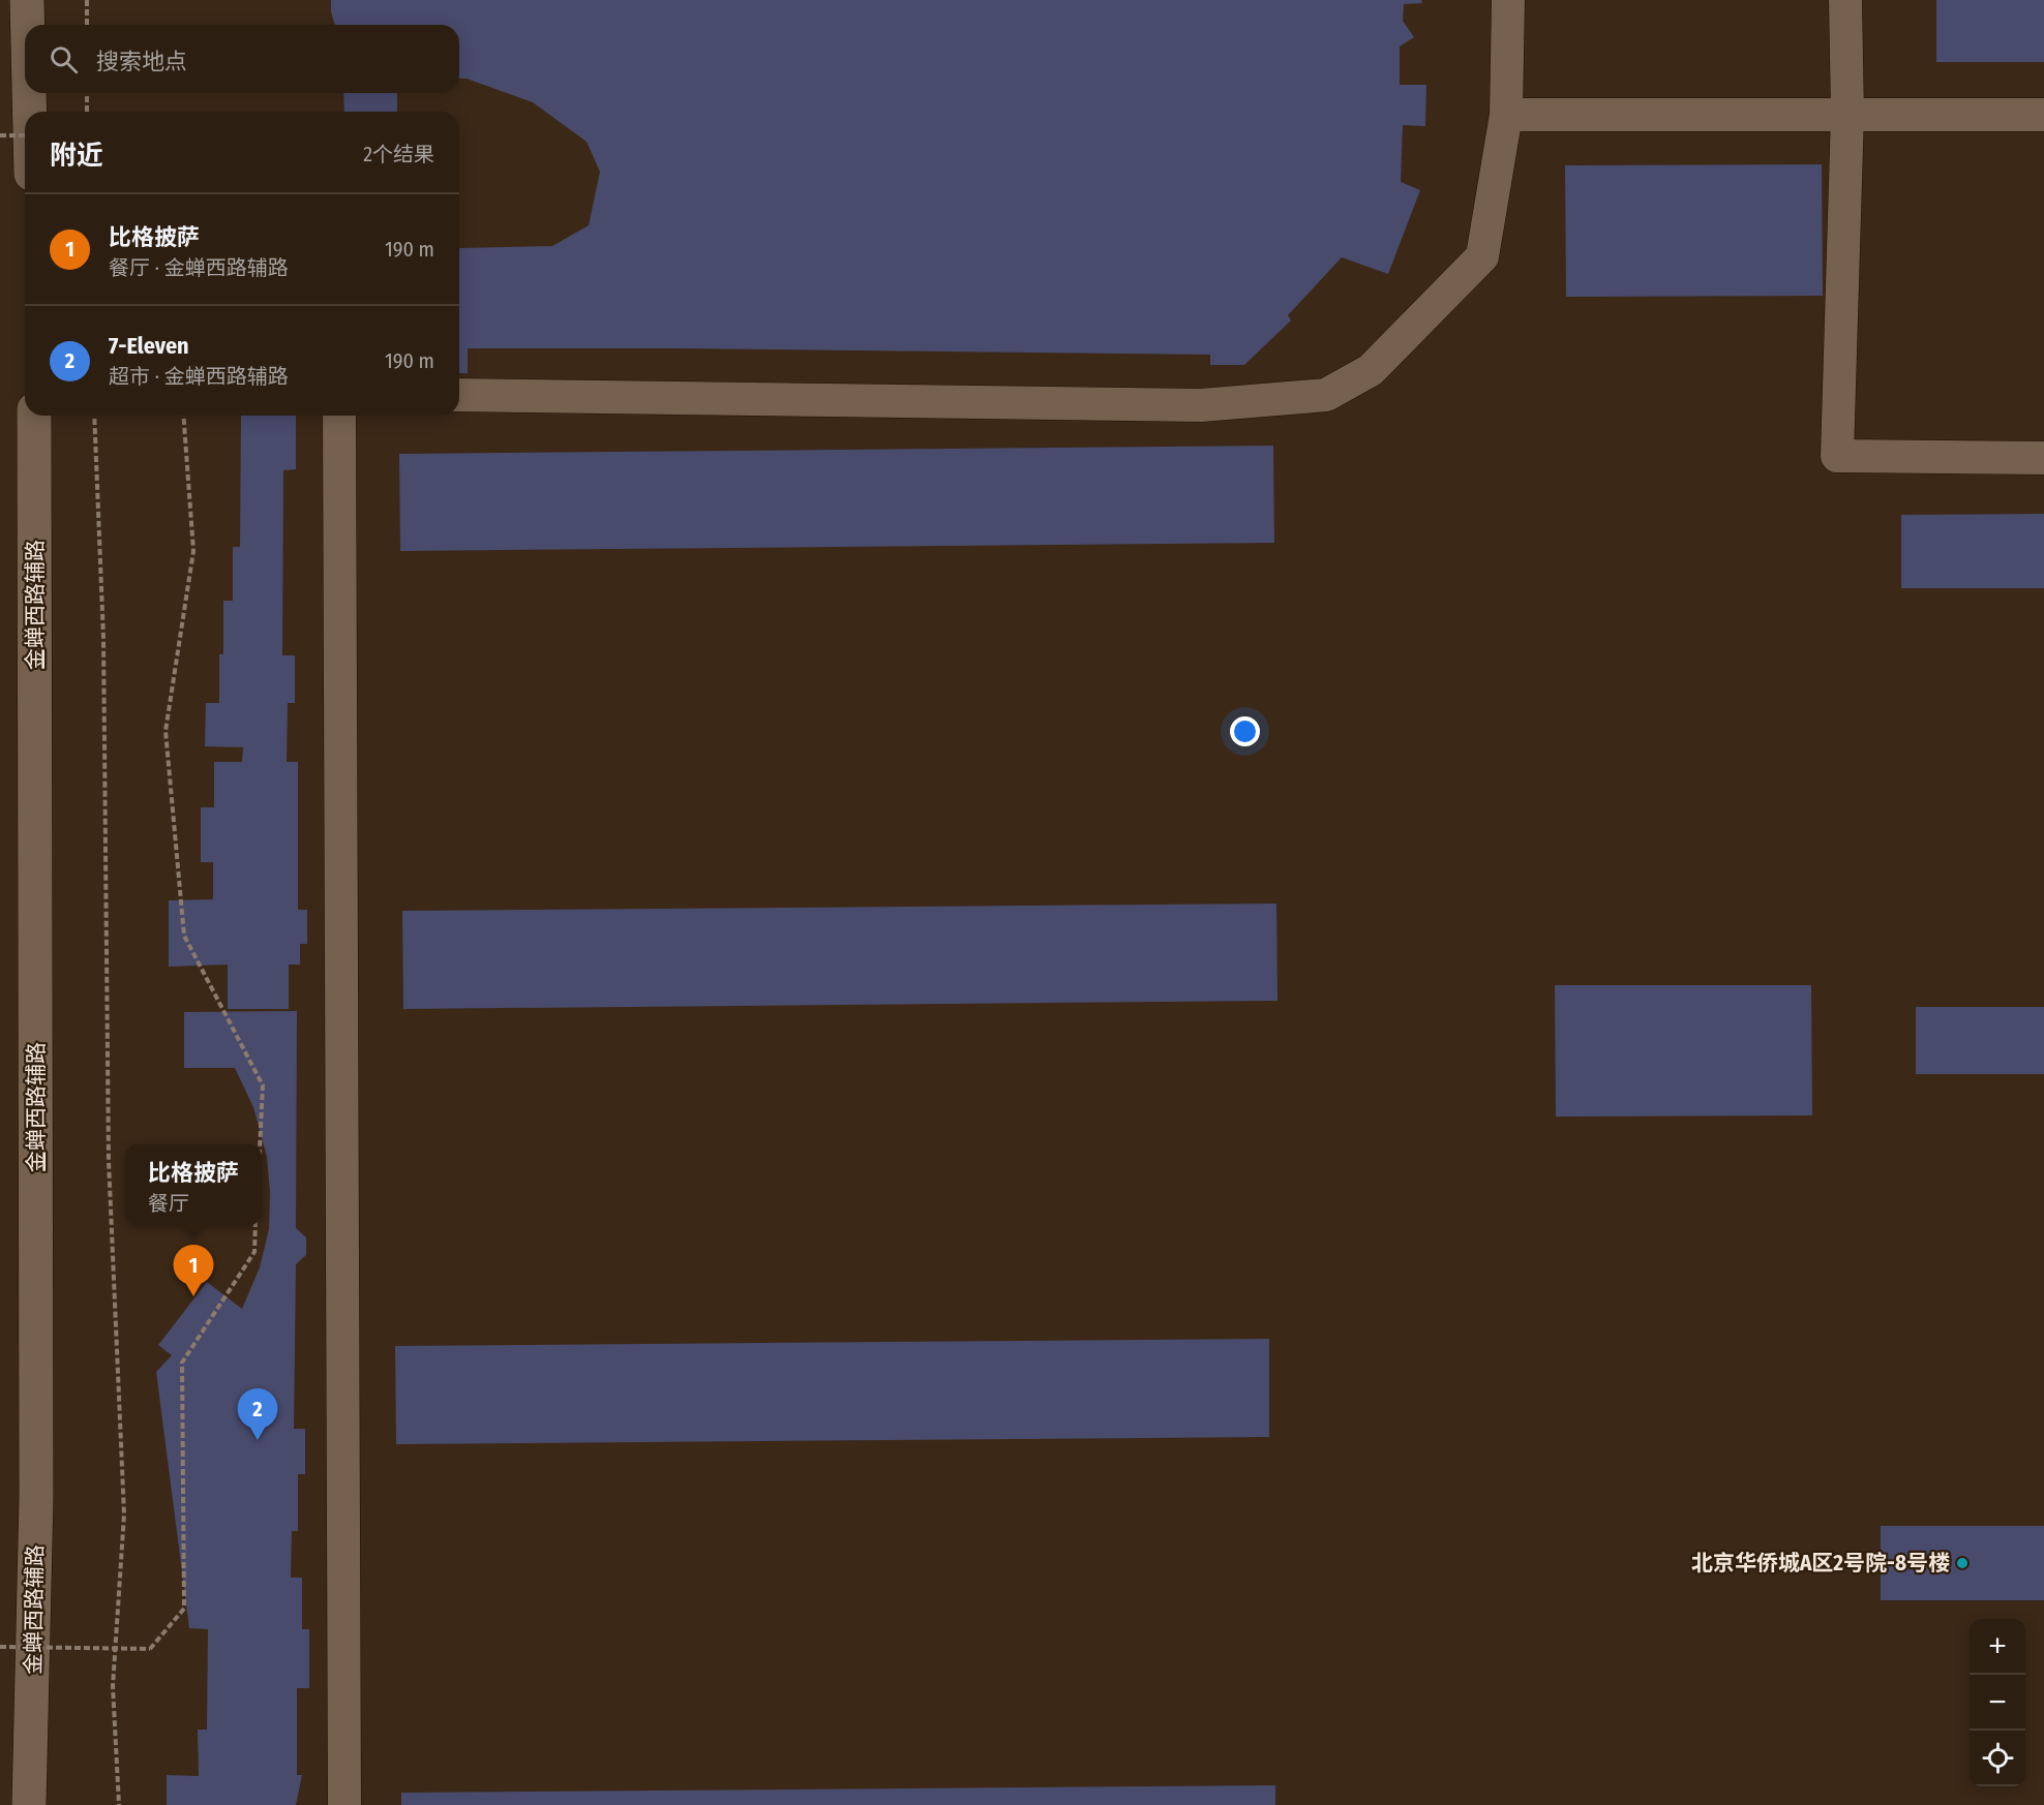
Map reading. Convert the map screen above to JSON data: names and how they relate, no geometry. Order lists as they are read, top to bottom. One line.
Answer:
{"streets":{"street":["金蝉西路辅路"]},"places":["北京华侨城A区2号院-8号楼"],"page":{"search":"搜索地点","heading":["附近","2个结果"],"list":[{"mark":"1","name":"比格披萨","note":"餐厅 · 金蝉西路辅路","value":"190 m"},{"mark":"2","name":"7-Eleven","note":"超市 · 金蝉西路辅路","value":"190 m"}],"popup":["比格披萨","餐厅"],"pins":["1","2"],"map_buttons":["+","−"]}}
